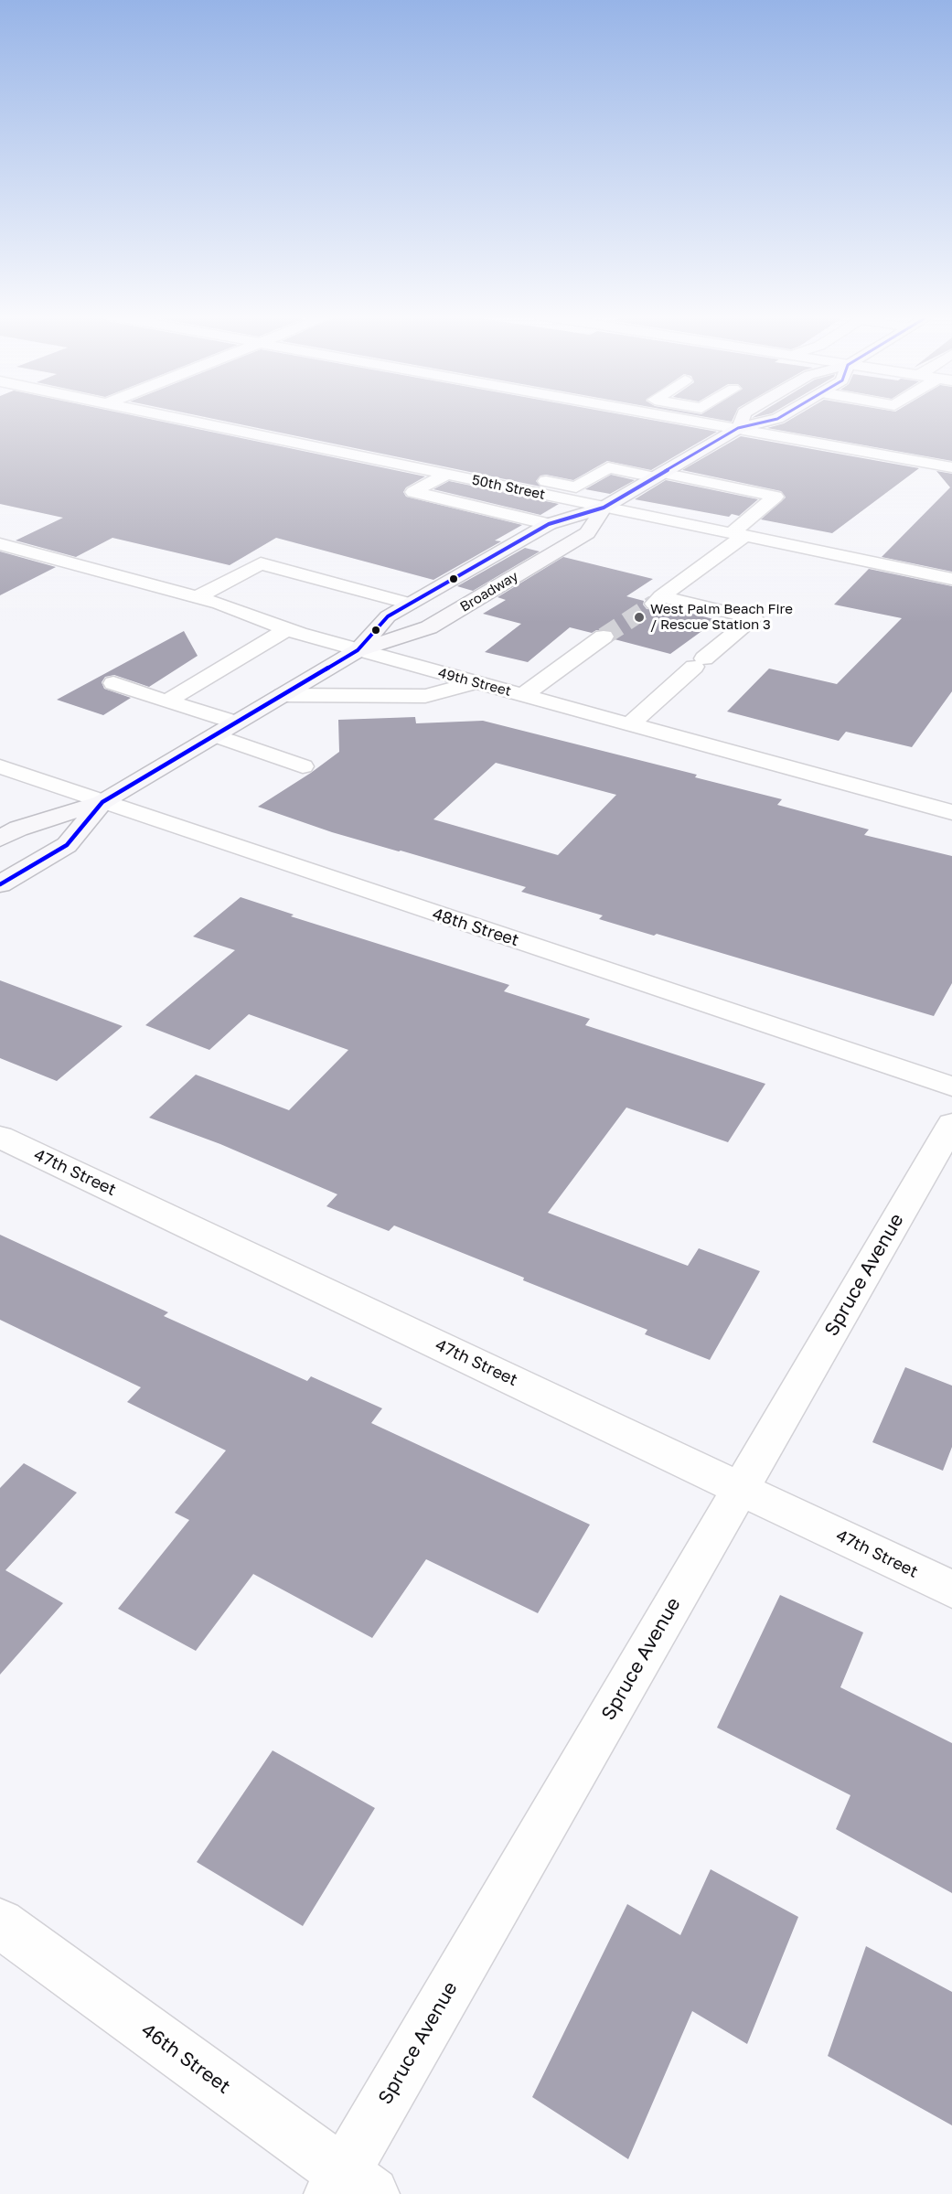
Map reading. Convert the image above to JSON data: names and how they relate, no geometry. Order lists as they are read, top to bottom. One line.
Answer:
{"streets":{"main road":["Broadway"],"street":["50th Street","49th Street","48th Street","47th Street","Spruce Avenue","46th Street"]},"crossings":[["50th Street","Broadway"],["Broadway","49th Street"],["Broadway","48th Street"],["47th Street","Spruce Avenue"],["Spruce Avenue","46th Street"]],"places":["West Palm Beach Fire / Rescue Station 3"]}
